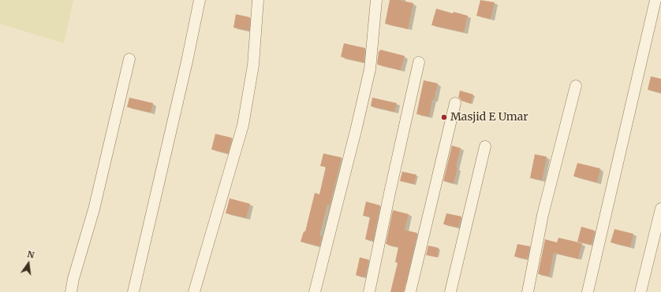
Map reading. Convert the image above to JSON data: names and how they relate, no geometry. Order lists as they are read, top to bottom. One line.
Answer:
{"places":["Masjid E Umar"],"north":"top"}
